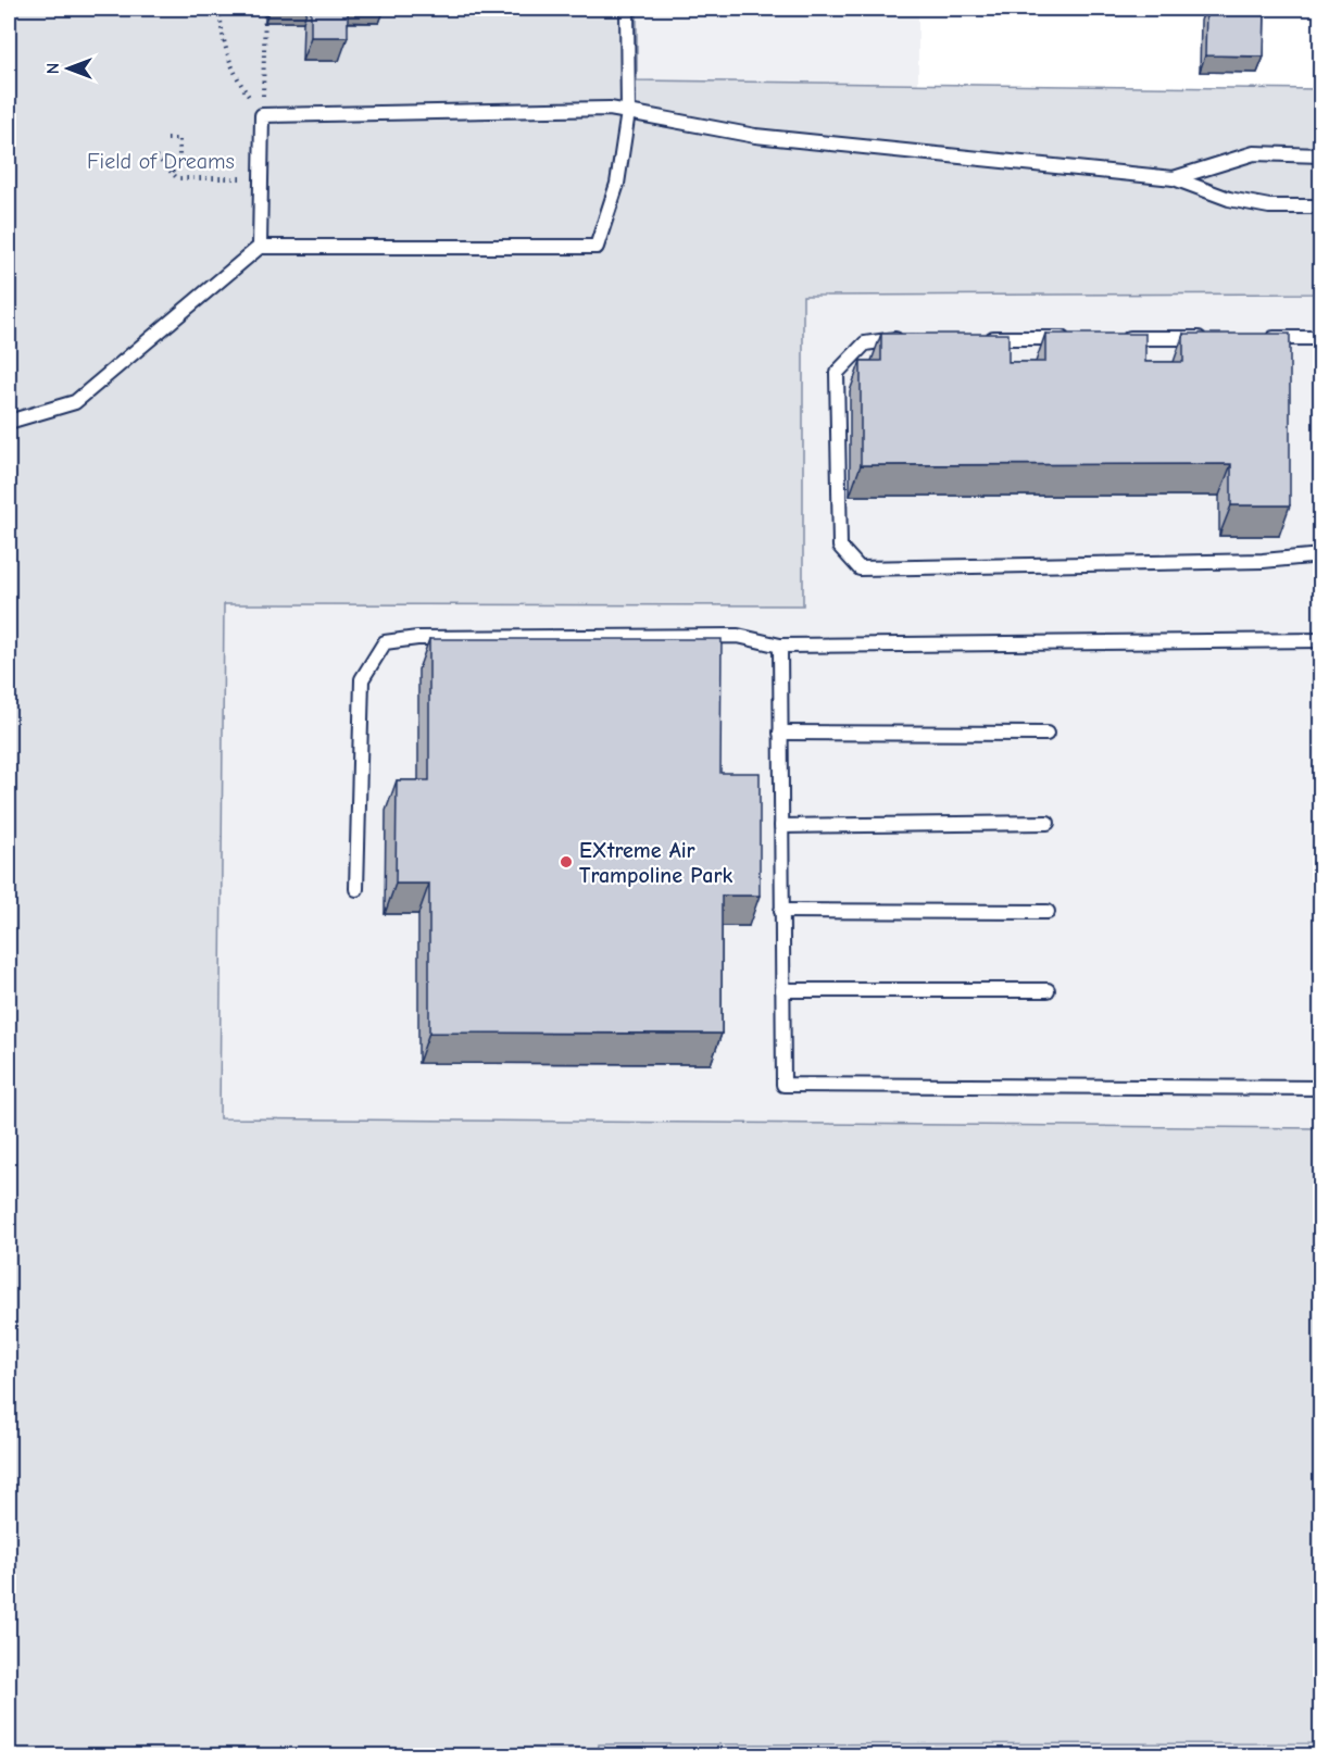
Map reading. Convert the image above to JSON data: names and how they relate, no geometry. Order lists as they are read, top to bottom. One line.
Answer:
{"parks":["Field of Dreams"],"places":["EXtreme Air Trampoline Park"],"north":"left"}
